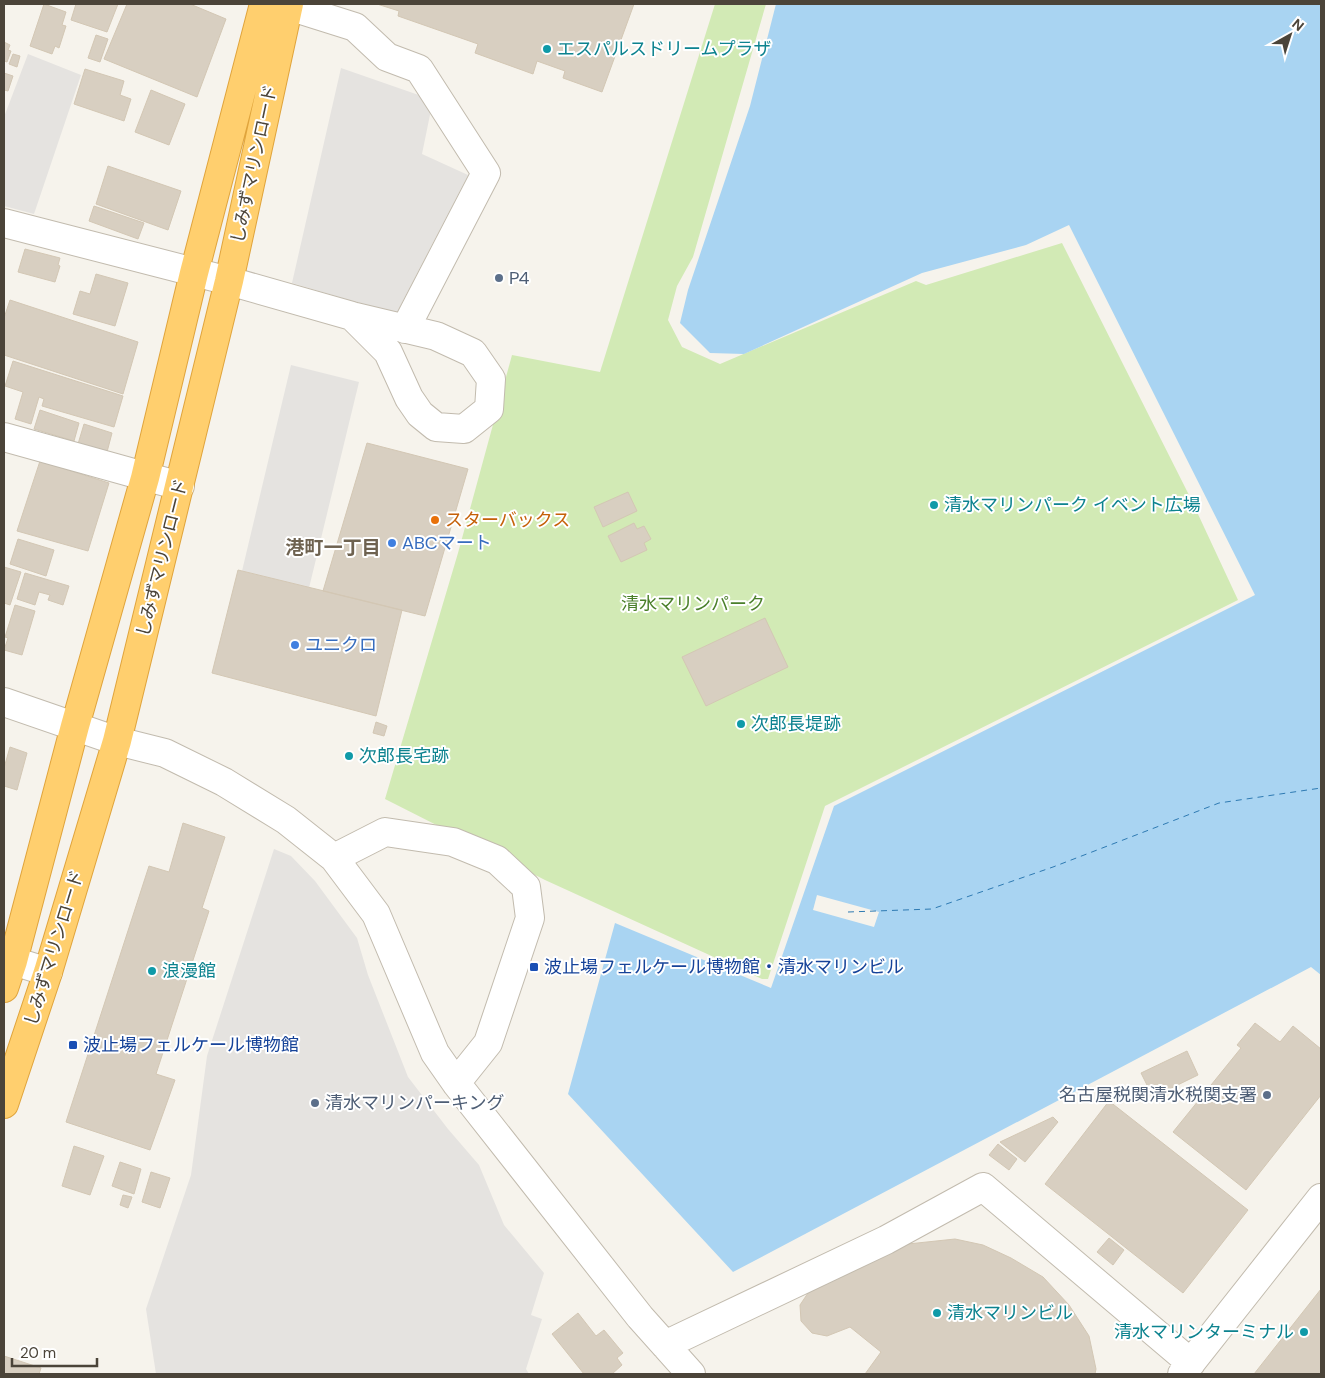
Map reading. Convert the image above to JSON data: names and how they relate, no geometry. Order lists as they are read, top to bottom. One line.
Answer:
{"streets":{"highway":["しみずマリンロード"]},"districts":["港町一丁目"],"parks":["清水マリンパーク"],"places":{"other":["エスパルスドリームプラザ","P4","清水マリンパーク イベント広場","スターバックス","ABCマート","ユニクロ","次郎長堤跡","次郎長宅跡","浪漫館","名古屋税関清水税関支署","清水マリンパーキング","清水マリンビル","清水マリンターミナル"],"transit":["波止場フェルケール博物館・清水マリンビル","波止場フェルケール博物館"]},"scale_bar":"20 m","north":"top right"}
